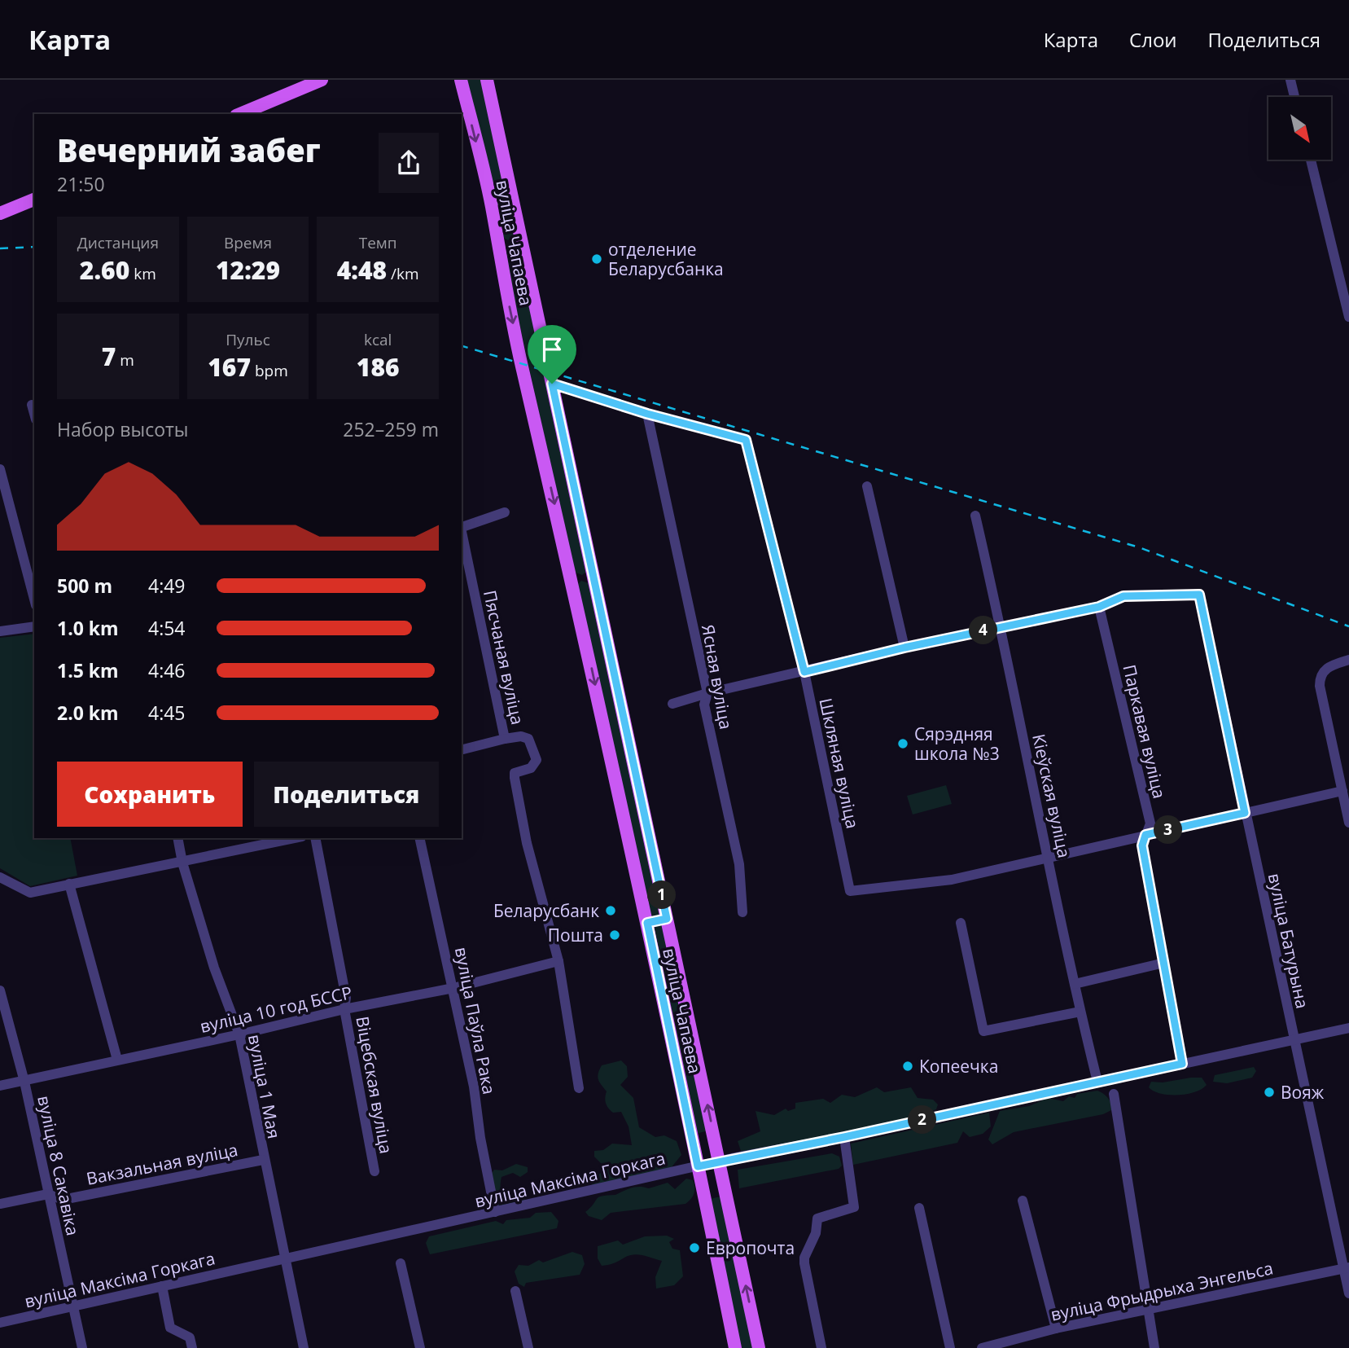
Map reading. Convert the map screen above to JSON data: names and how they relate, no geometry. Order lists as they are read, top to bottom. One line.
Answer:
{"streets":{"main road":["вуліца Чапаева"],"street":["Пясчаная вуліца","Ясная вуліца","Паркавая вуліца","Шкляная вуліца","Кіеўская вуліца","вуліца Батурына","вуліца 10 год БССР","вуліца Паўла Рака","Віцебская вуліца","вуліца 1 Мая","Вакзальная вуліца","вуліца 8 Сакавіка","вуліца Максіма Горкага","вуліца Фрыдрыха Энгельса"]},"crossings":[["вуліца Чапаева","Шкляная вуліца"],["вуліца Чапаева","вуліца Максіма Горкага"],["Пясчаная вуліца","вуліца 10 год БССР"],["Ясная вуліца","Шкляная вуліца"],["Паркавая вуліца","вуліца Батурына"],["Паркавая вуліца","вуліца Максіма Горкага"],["Шкляная вуліца","Кіеўская вуліца"],["Кіеўская вуліца","вуліца Максіма Горкага"],["вуліца Батурына","вуліца Максіма Горкага"],["вуліца Батурына","вуліца Фрыдрыха Энгельса"],["вуліца 10 год БССР","вуліца Паўла Рака"],["вуліца 10 год БССР","Віцебская вуліца"],["вуліца 10 год БССР","вуліца 1 Мая"],["вуліца 10 год БССР","вуліца 8 Сакавіка"],["вуліца Паўла Рака","вуліца Максіма Горкага"],["вуліца 1 Мая","Вакзальная вуліца"],["вуліца 1 Мая","вуліца Максіма Горкага"],["Вакзальная вуліца","вуліца 8 Сакавіка"],["вуліца 8 Сакавіка","вуліца Максіма Горкага"]],"places":["отделение Беларусбанка","Сярэдняя школа №3","Беларусбанк","Пошта","Копеечка","Вояж","Европочта"],"north":"bottom right","page":{"header":"Карта","nav":["Карта","Слои","Поделиться"],"heading":["Вечерний забег","21:50"],"stats":[["Дистанция","2.60 km"],["Время","12:29"],["Темп","4:48 /km"],["7 m"],["Пульс","167 bpm"],["kcal","186"]],"chart":["Набор высоты","252–259 m"],"list":[{"name":"500 m","note":"4:49"},{"name":"1.0 km","note":"4:54"},{"name":"1.5 km","note":"4:46"},{"name":"2.0 km","note":"4:45"}],"pins":["4","3","1","2"],"buttons":["Сохранить","Поделиться"]}}
